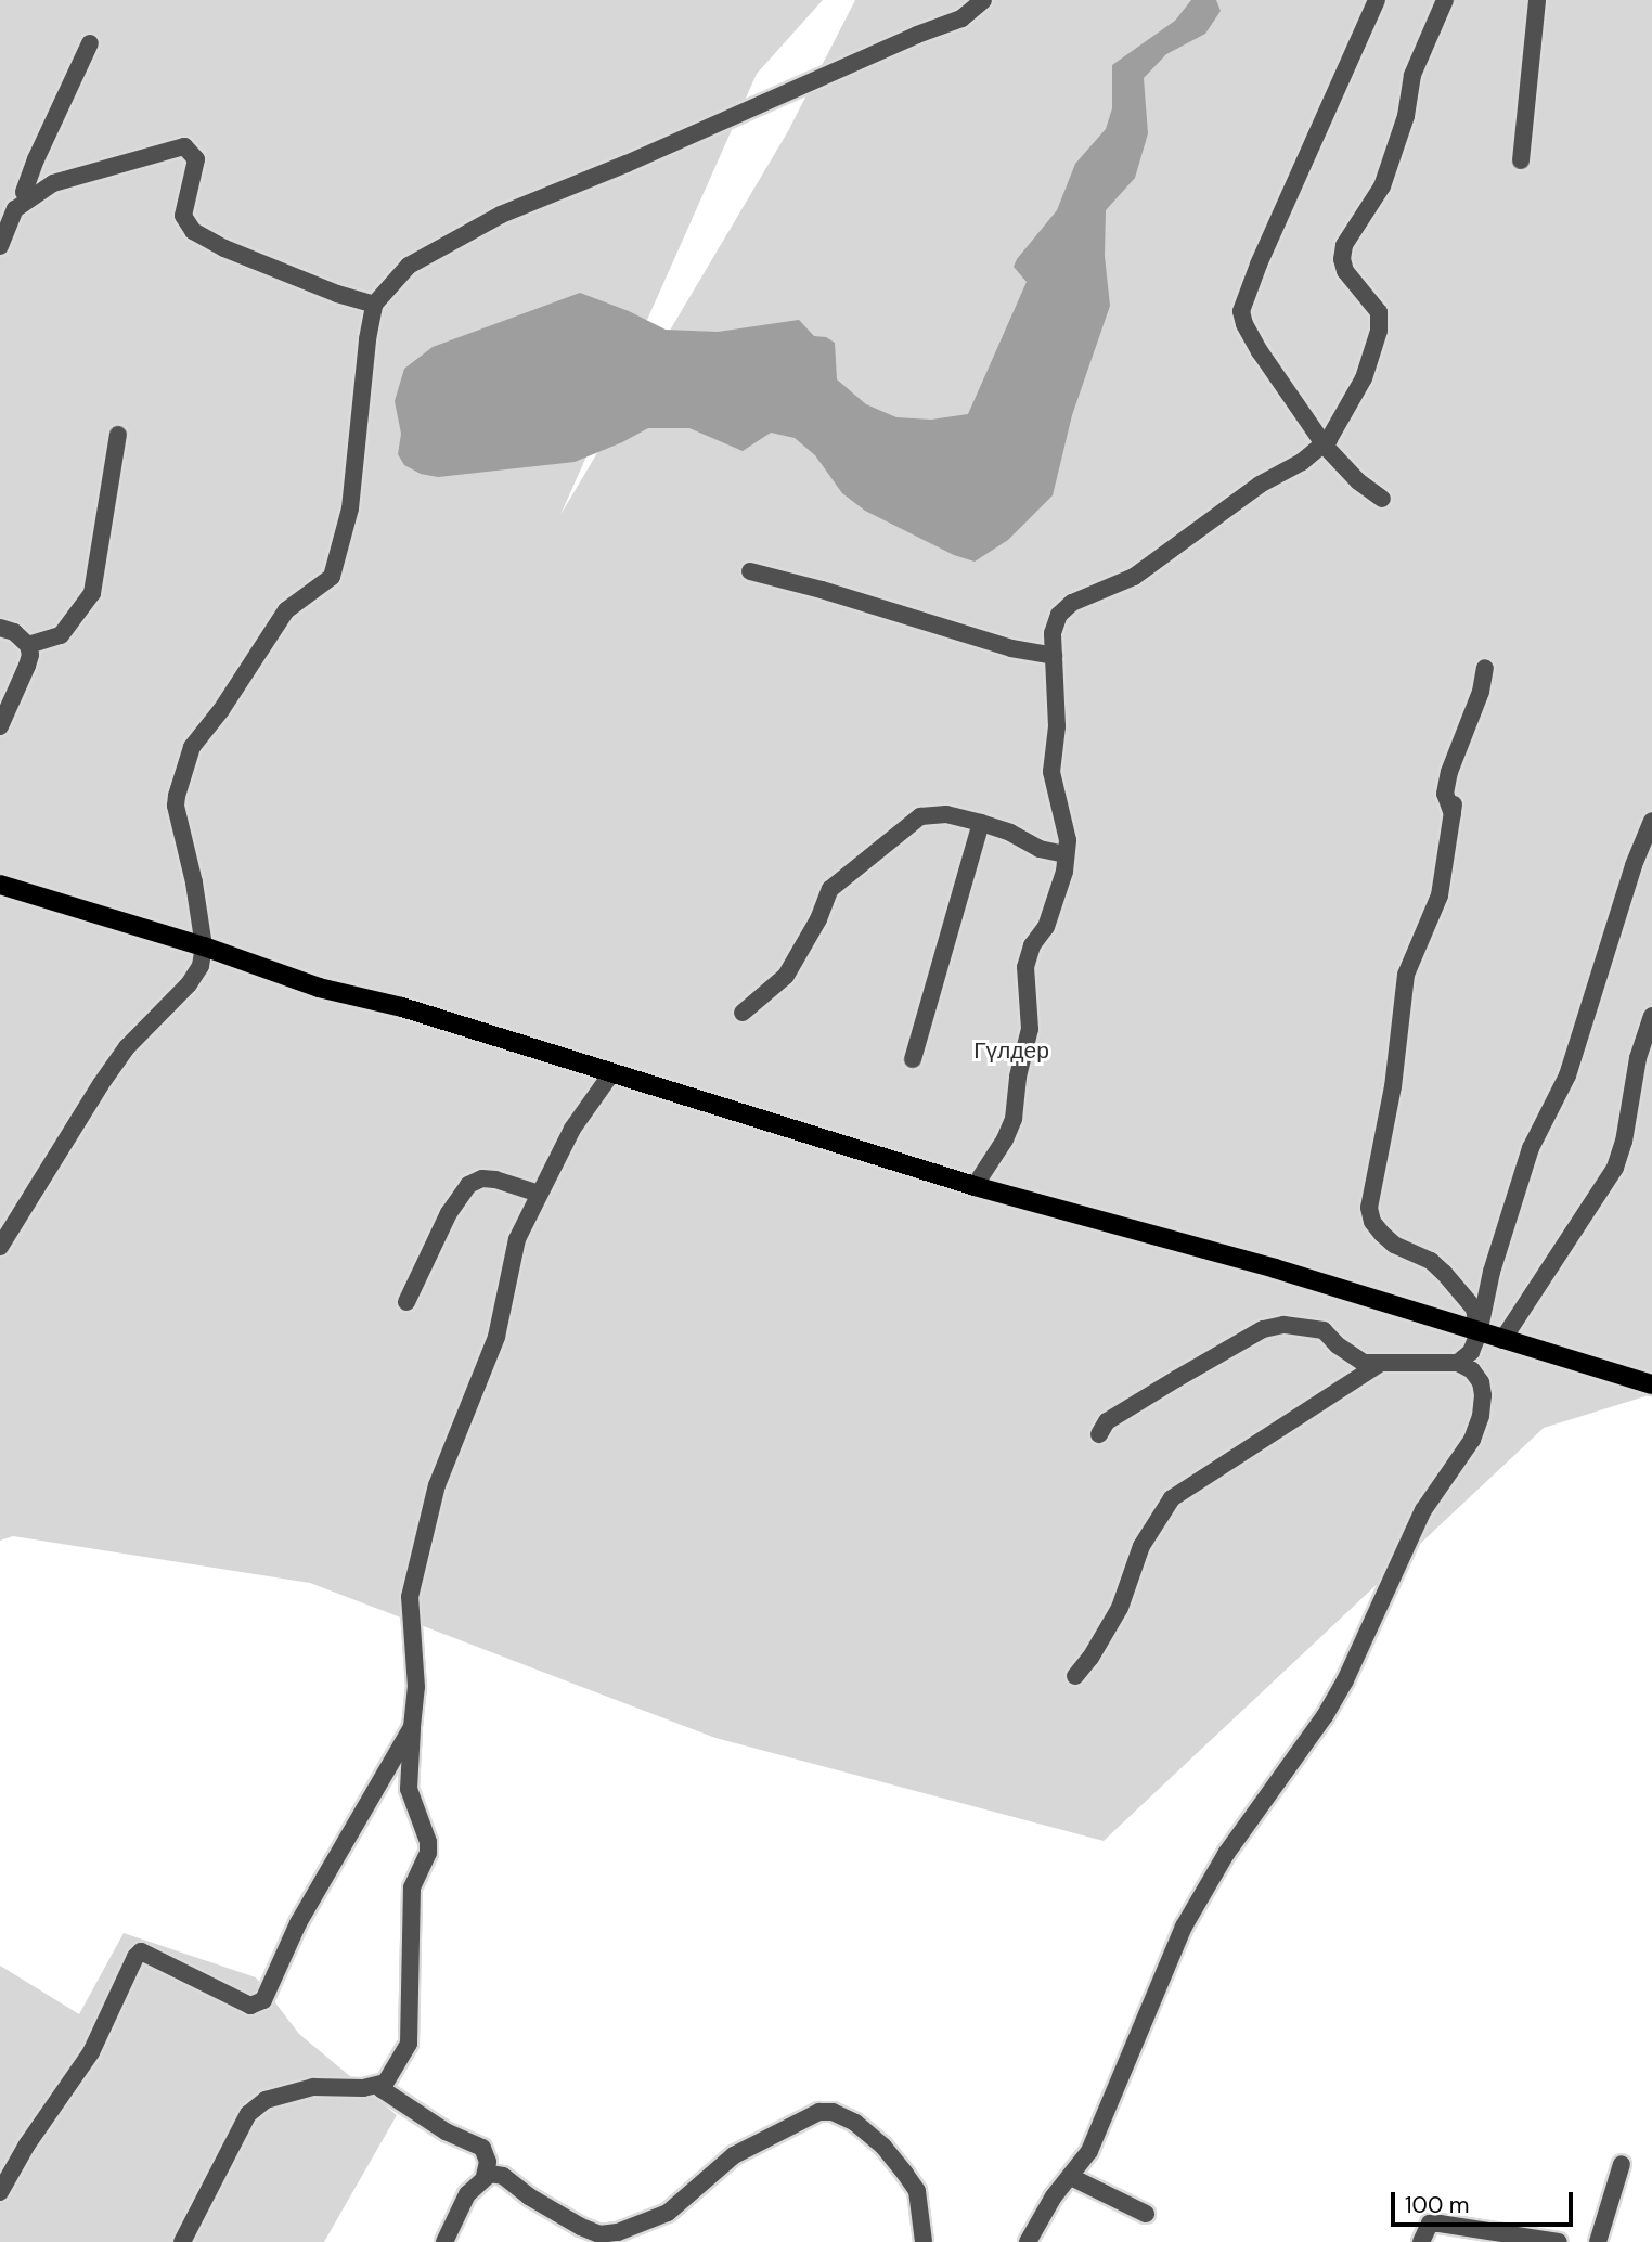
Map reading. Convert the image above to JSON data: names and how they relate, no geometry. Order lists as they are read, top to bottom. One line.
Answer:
{"parks":["Гүлдер"],"scale_bar":"100 m"}
